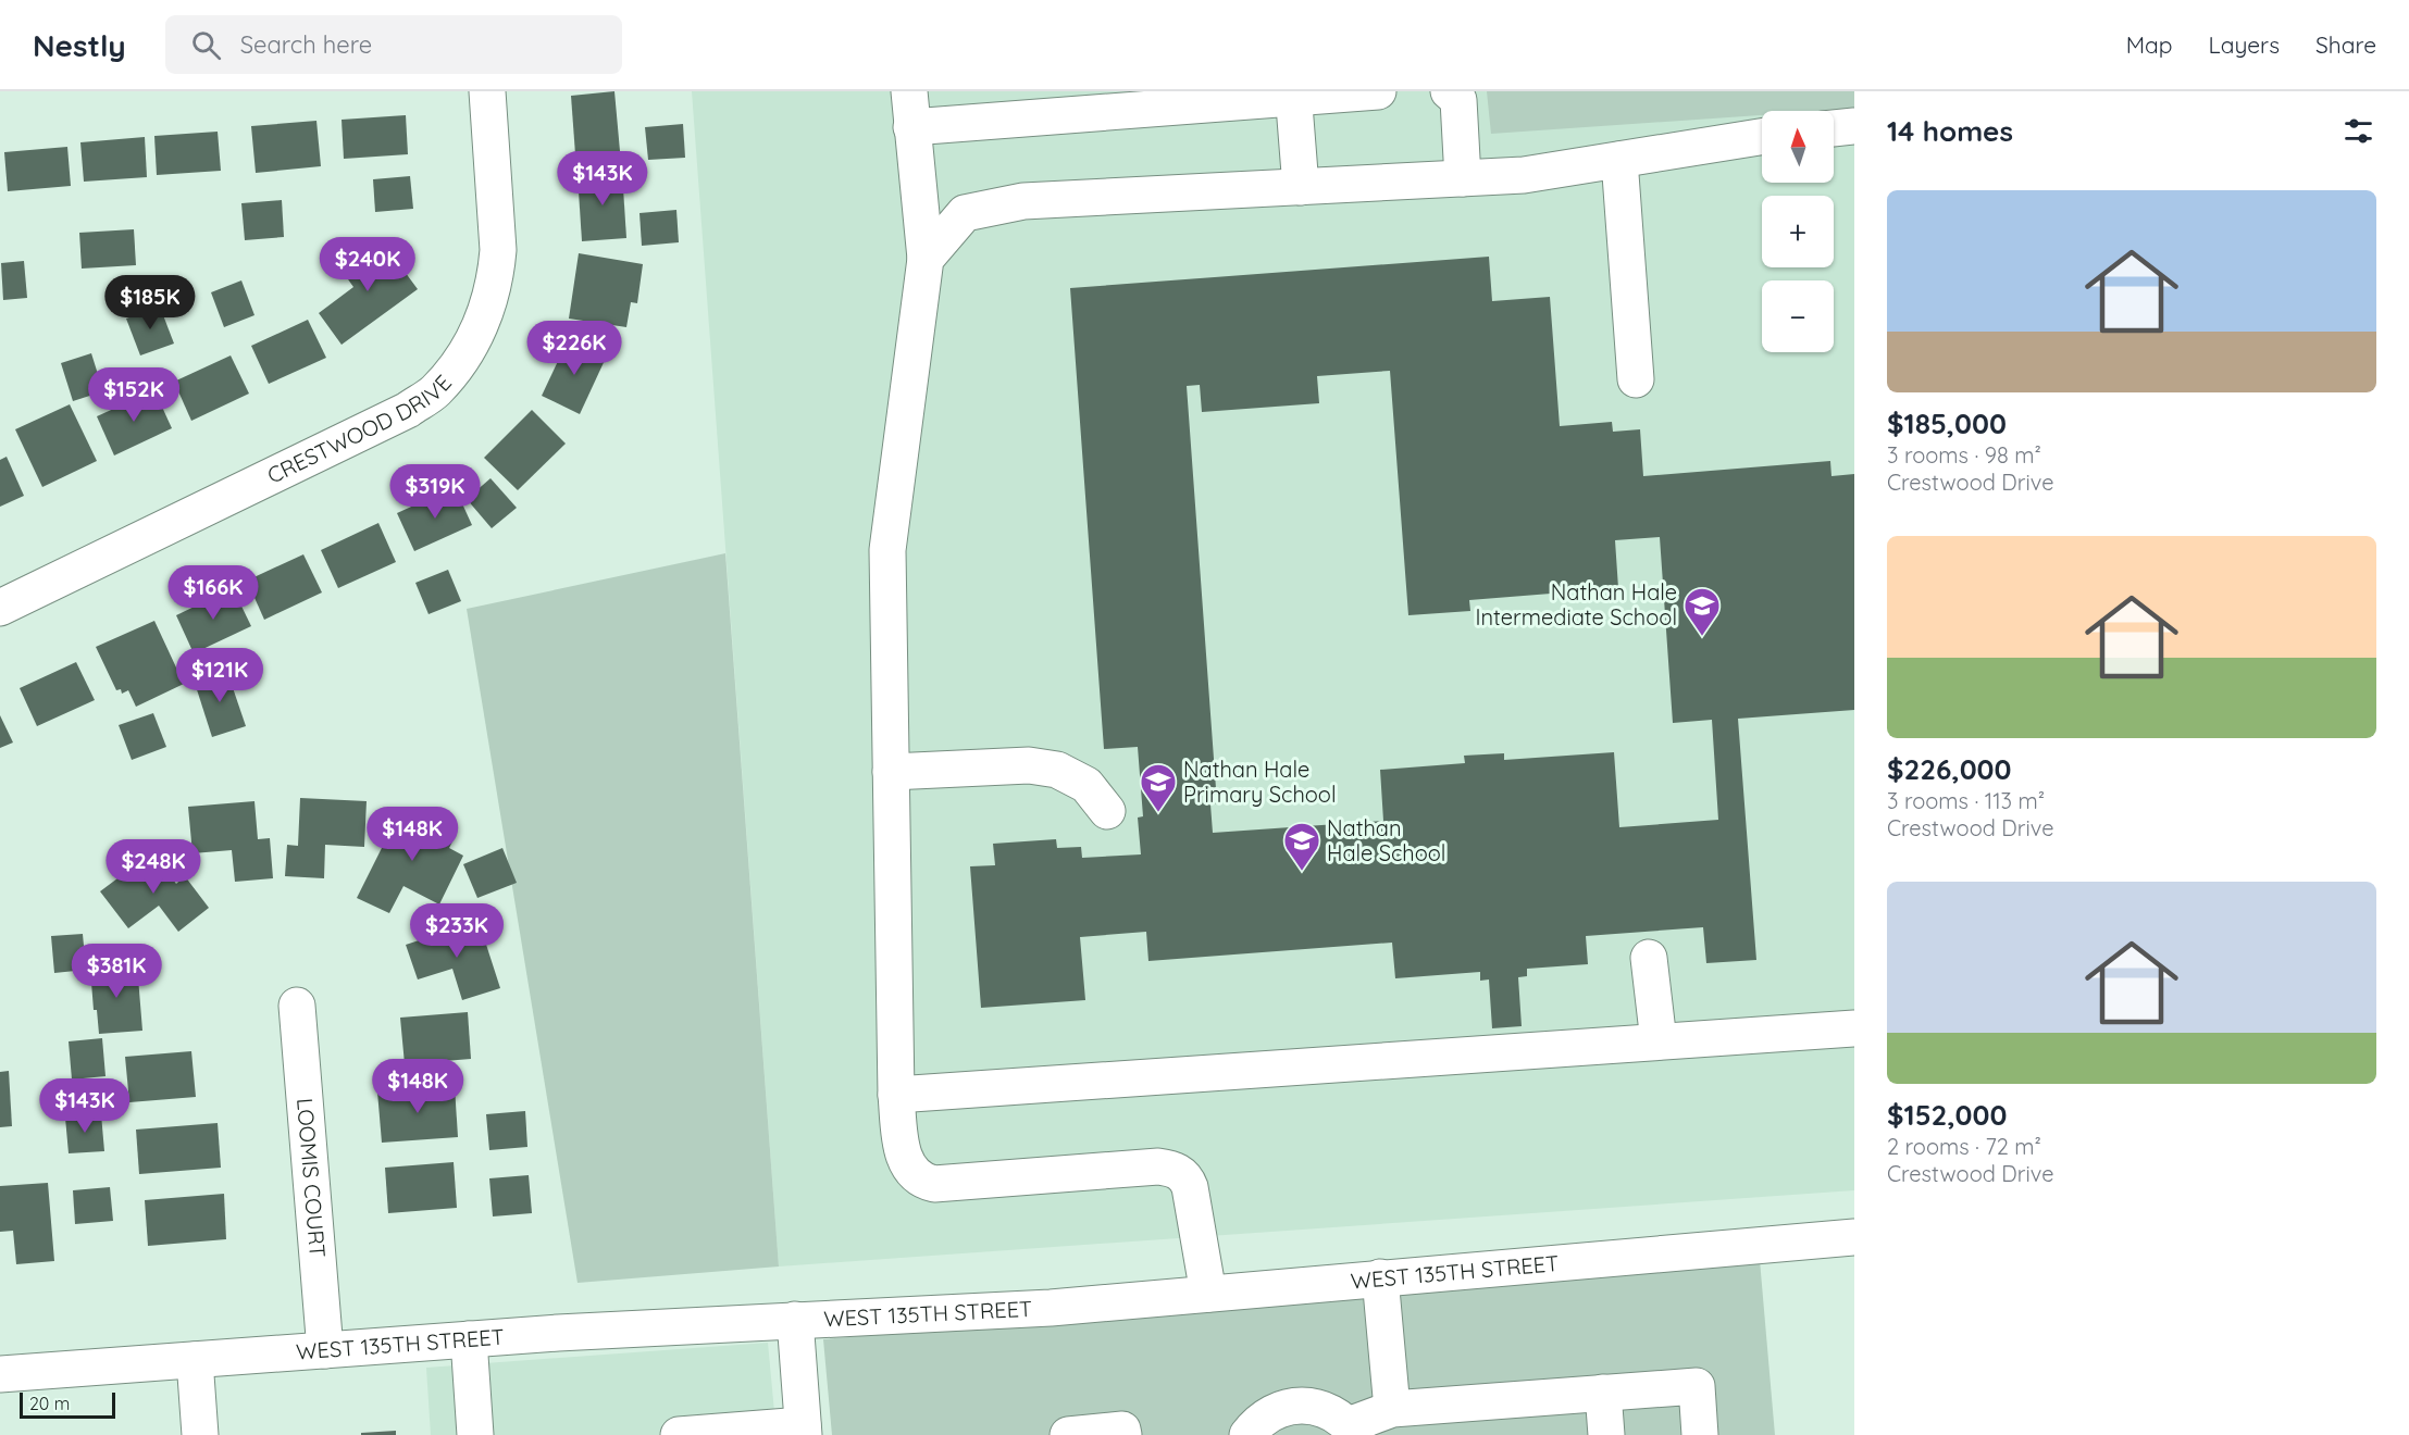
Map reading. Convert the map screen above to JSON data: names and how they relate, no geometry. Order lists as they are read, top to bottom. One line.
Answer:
{"streets":{"street":["CRESTWOOD DRIVE","LOOMIS COURT","WEST 135TH STREET"]},"crossings":[["LOOMIS COURT","WEST 135TH STREET"]],"places":{"school or university":["Nathan Hale Intermediate School","Nathan Hale Primary School","Nathan Hale School"]},"scale_bar":"20 m","north":"top","page":{"header":"Nestly","search":"Search here","nav":["Map","Layers","Share"],"heading":"14 homes","map_buttons":["+","−"],"price":["$143K","$240K","$185K","$226K","$152K","$319K","$166K","$121K","$148K","$248K","$233K","$381K","$148K","$143K"],"list":[{"name":"$185,000","note":"3 rooms · 98 m² · Crestwood Drive"},{"name":"$226,000","note":"3 rooms · 113 m² · Crestwood Drive"},{"name":"$152,000","note":"2 rooms · 72 m² · Crestwood Drive"}],"scale":"20 m"}}
